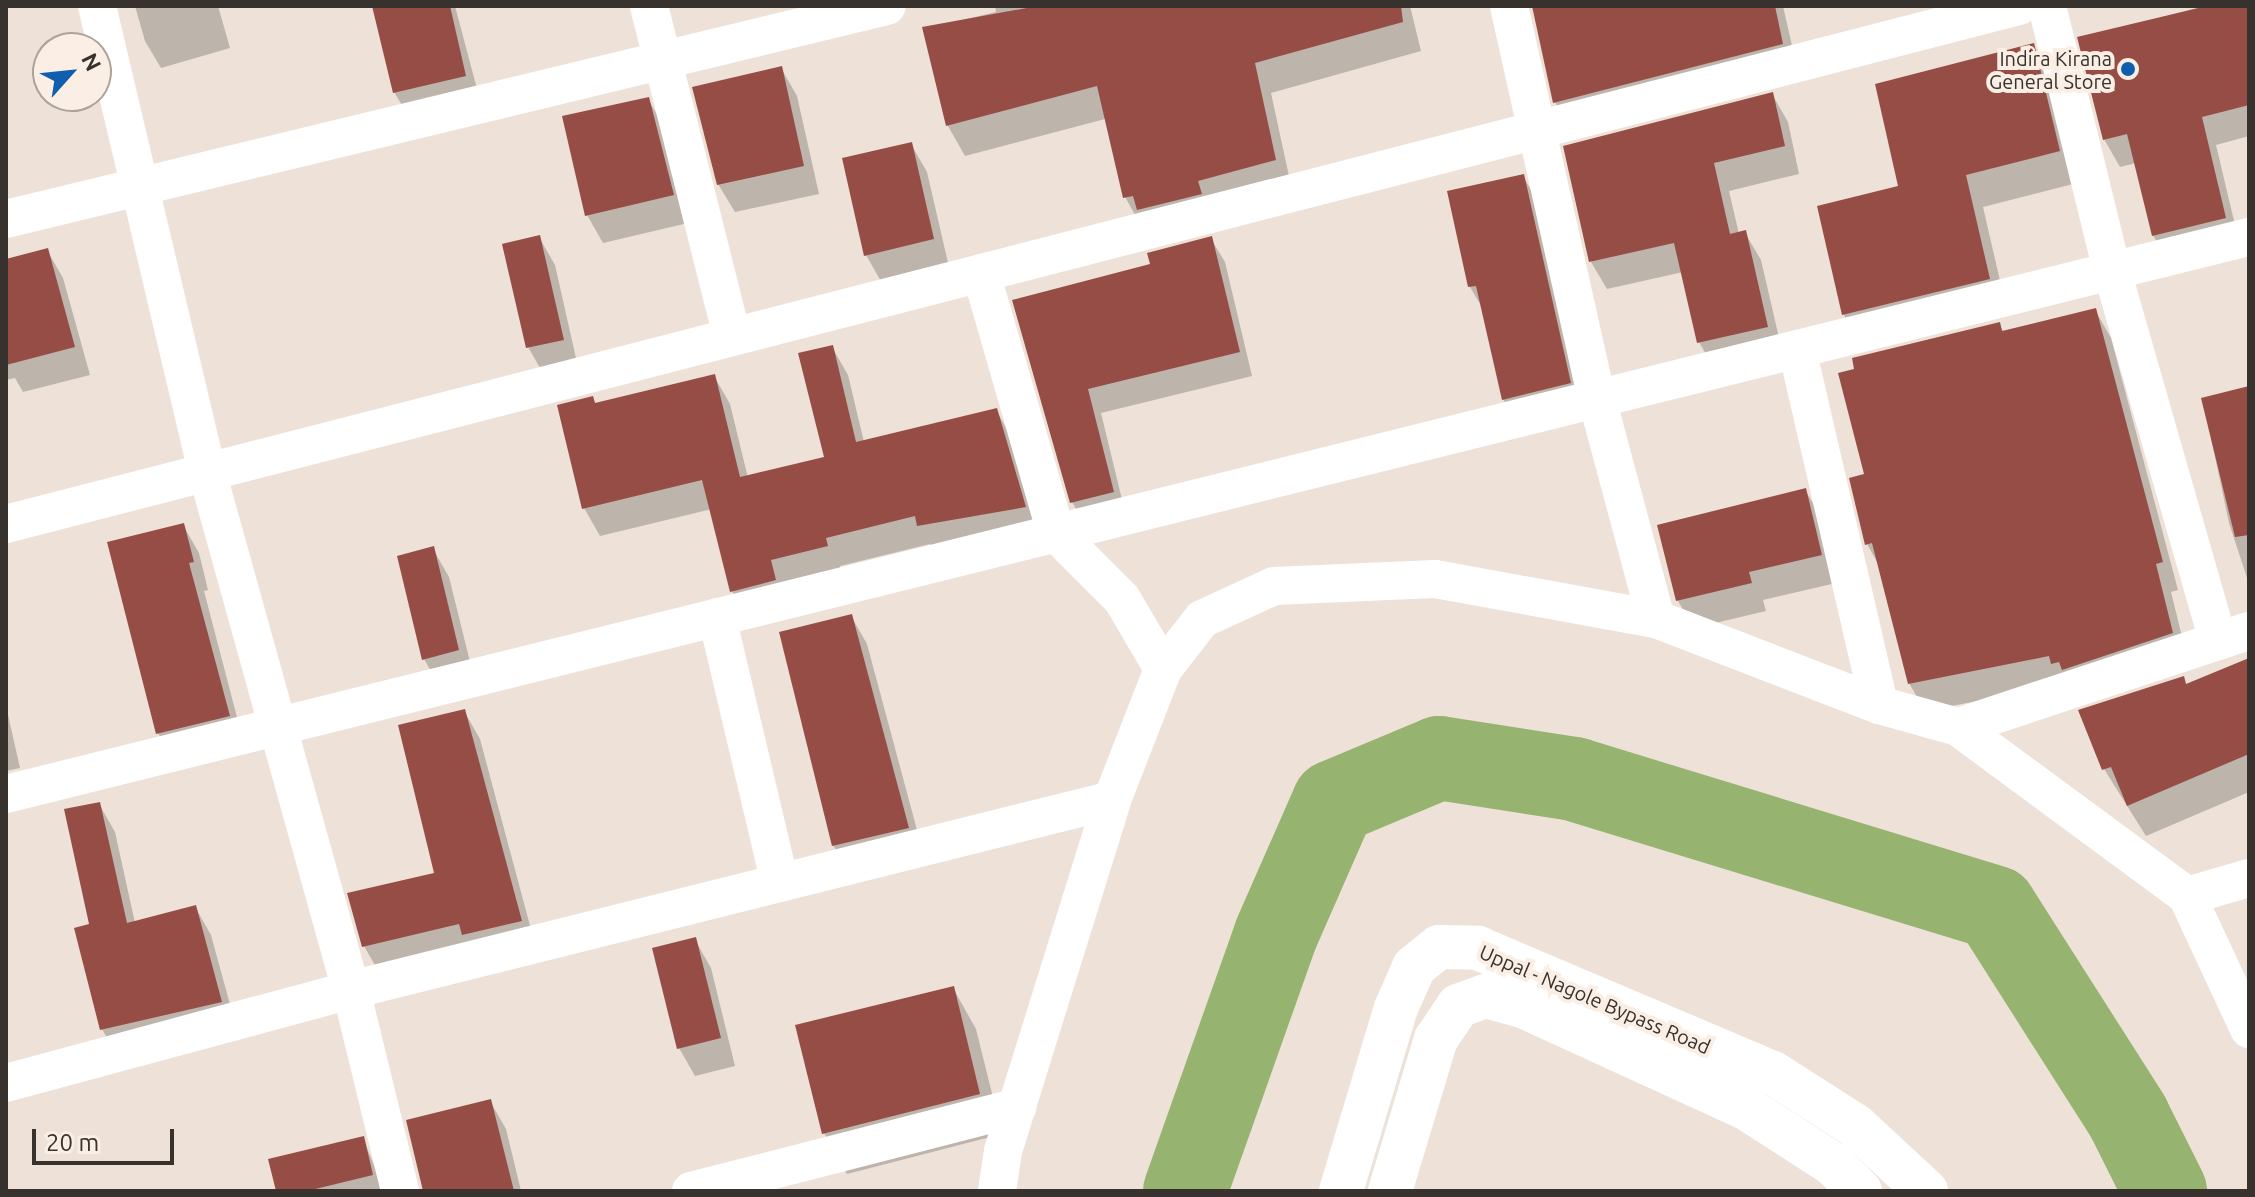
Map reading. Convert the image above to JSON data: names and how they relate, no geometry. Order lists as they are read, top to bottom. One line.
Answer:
{"streets":{"street":["Uppal - Nagole Bypass Road"]},"places":["Indira Kirana General Store"],"scale_bar":"20 m","north":"top right"}
